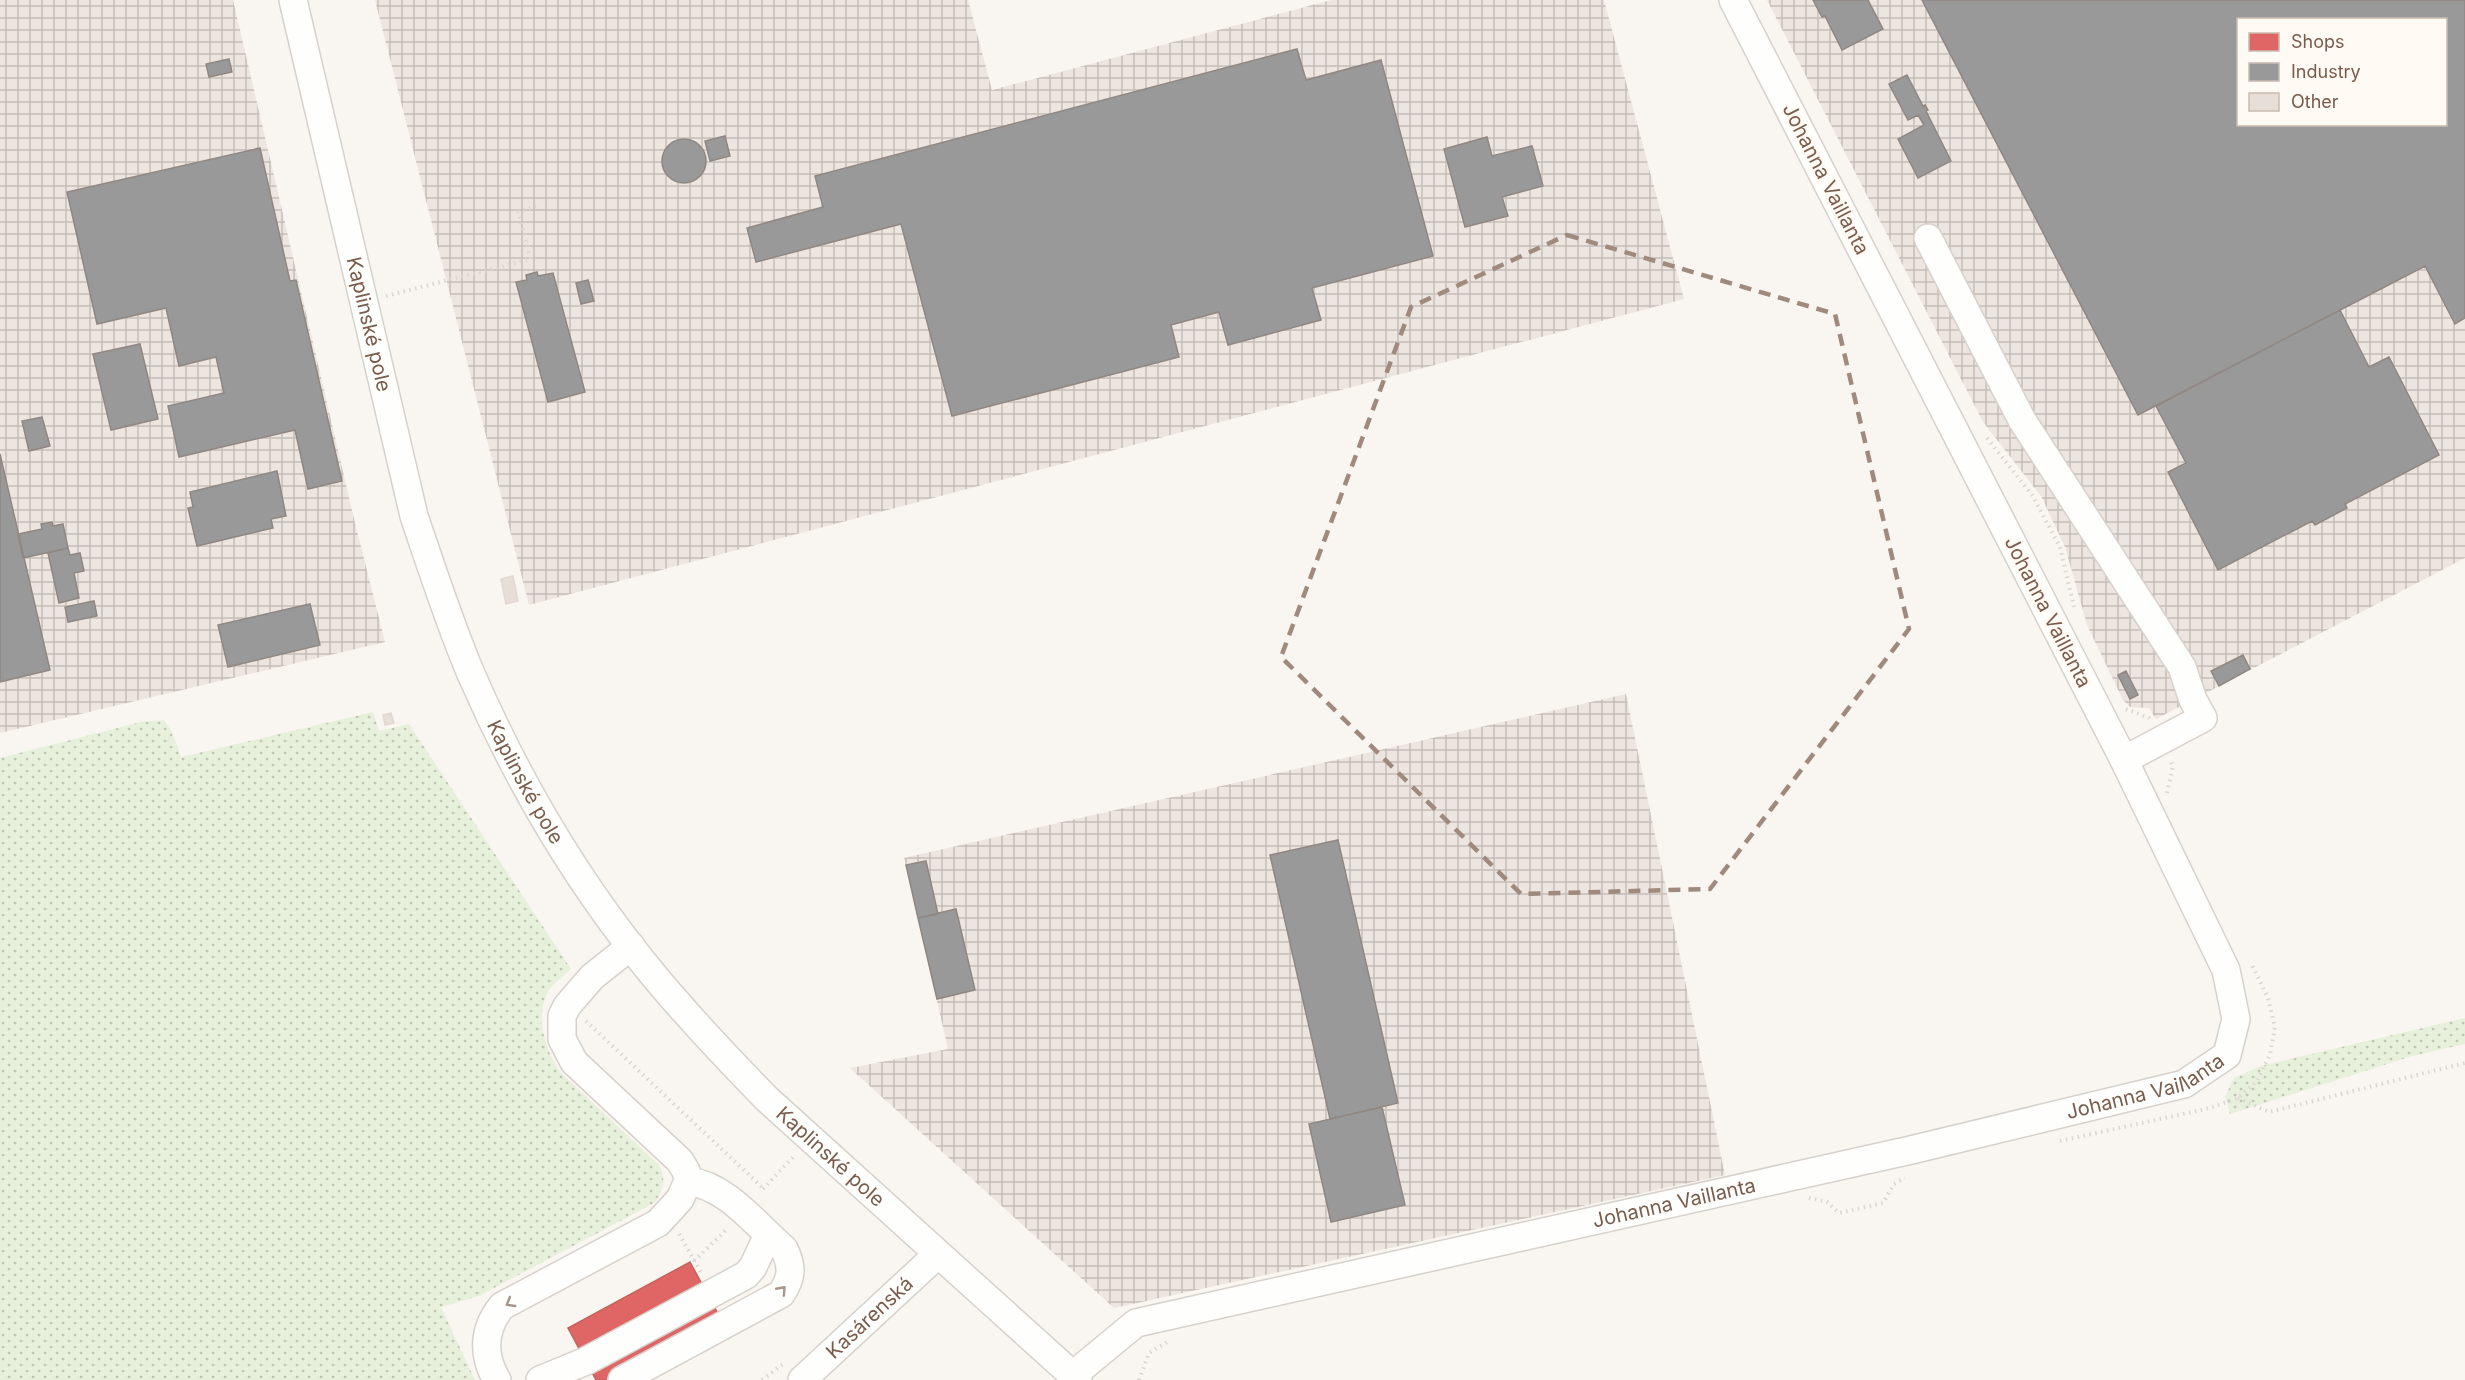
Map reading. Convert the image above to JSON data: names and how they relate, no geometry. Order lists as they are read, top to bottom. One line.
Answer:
{"streets":{"street":["Johanna Vaillanta","Kaplinské pole","Kasárenská"]},"crossings":[["Johanna Vaillanta","Kaplinské pole"],["Kaplinské pole","Kasárenská"]],"legend":["Shops","Industry","Other"]}
